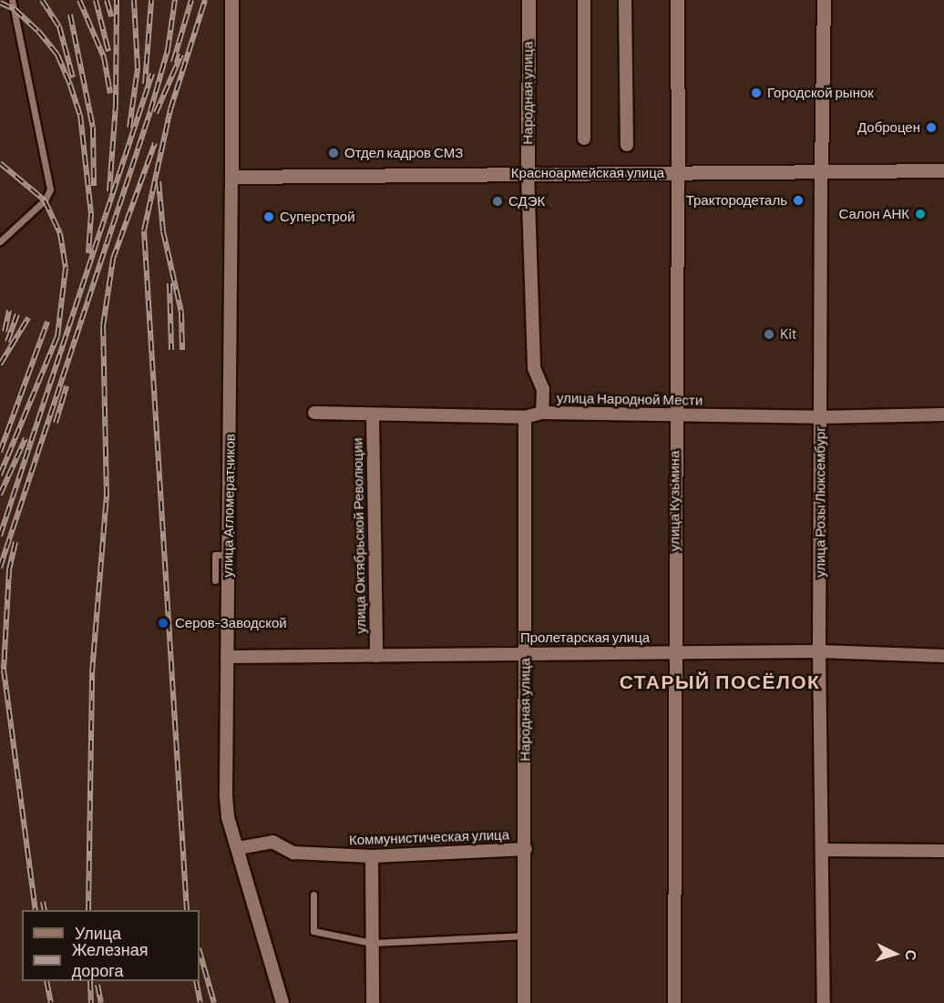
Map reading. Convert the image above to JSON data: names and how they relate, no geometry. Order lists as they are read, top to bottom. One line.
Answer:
{"streets":{"street":["Народная улица","Красноармейская улица","улица Народной Мести","улица Кузьмина","улица Розы Люксембург","улица Агломератчиков","улица Октябрьской Революции","Пролетарская улица","Коммунистическая улица"]},"crossings":[["Народная улица","Красноармейская улица"],["Народная улица","улица Народной Мести"],["Народная улица","Пролетарская улица"],["Народная улица","Коммунистическая улица"],["Красноармейская улица","улица Кузьмина"],["Красноармейская улица","улица Розы Люксембург"],["Красноармейская улица","улица Агломератчиков"],["улица Народной Мести","улица Кузьмина"],["улица Народной Мести","улица Розы Люксембург"],["улица Народной Мести","улица Октябрьской Революции"],["улица Кузьмина","Пролетарская улица"],["улица Розы Люксембург","Пролетарская улица"],["улица Агломератчиков","Пролетарская улица"],["улица Агломератчиков","Коммунистическая улица"],["улица Октябрьской Революции","Пролетарская улица"]],"districts":["СТАРЫЙ ПОСЁЛОК"],"places":["Городской рынок","Доброцен","Отдел кадров СМЗ","Трактородеталь","СДЭК","Салон АНК","Суперстрой","Kit","Серов-Заводской"],"legend":["Улица","Железная дорога"],"north":"right"}
